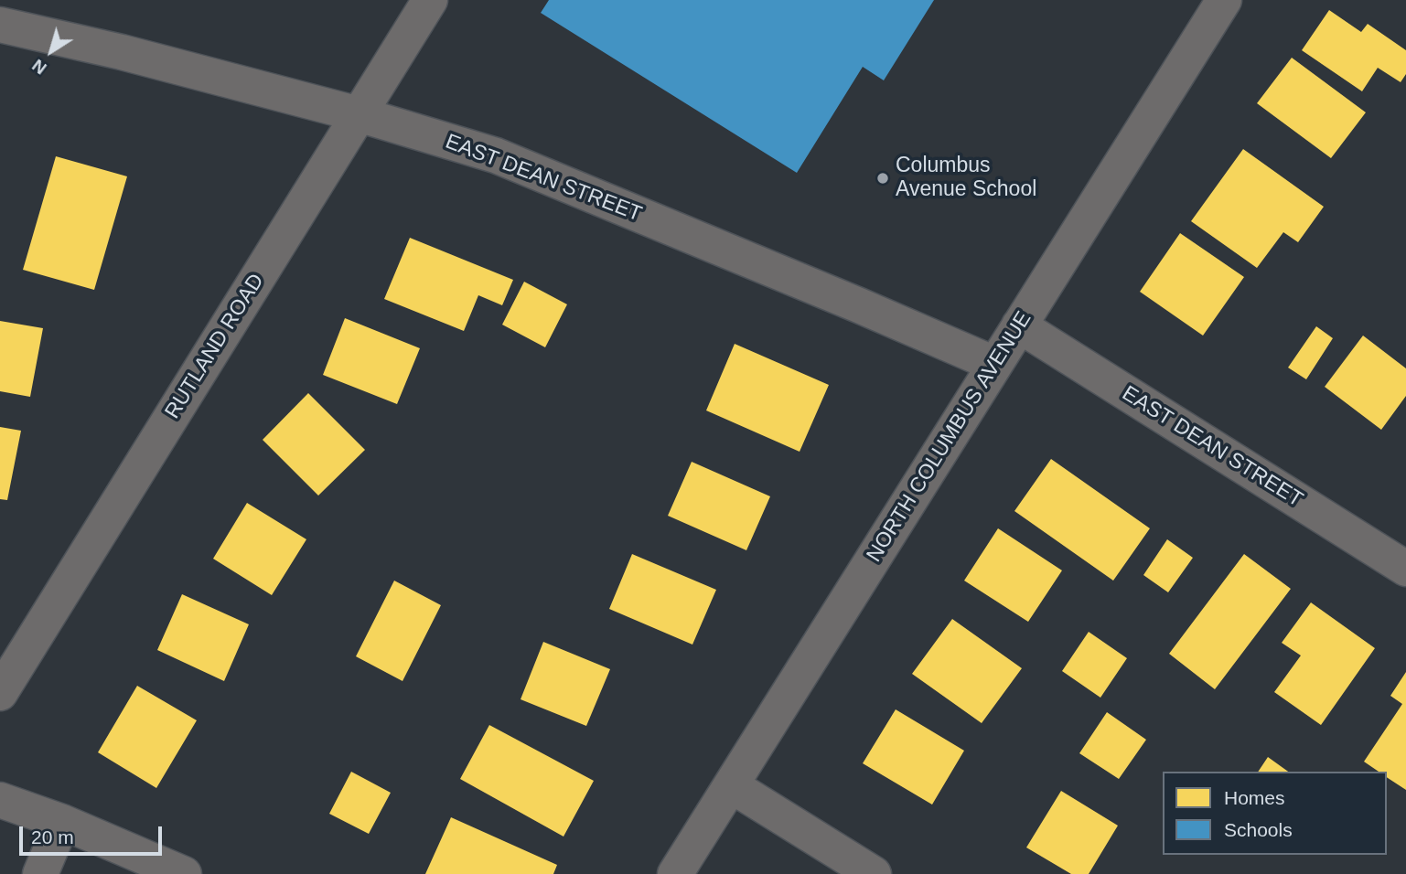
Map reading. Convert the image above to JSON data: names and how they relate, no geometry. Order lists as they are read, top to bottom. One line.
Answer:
{"streets":{"street":["EAST DEAN STREET","RUTLAND ROAD","NORTH COLUMBUS AVENUE"]},"crossings":[["EAST DEAN STREET","RUTLAND ROAD"],["EAST DEAN STREET","NORTH COLUMBUS AVENUE"]],"places":["Columbus Avenue School"],"legend":["Homes","Schools"],"scale_bar":"20 m","north":"bottom left"}
